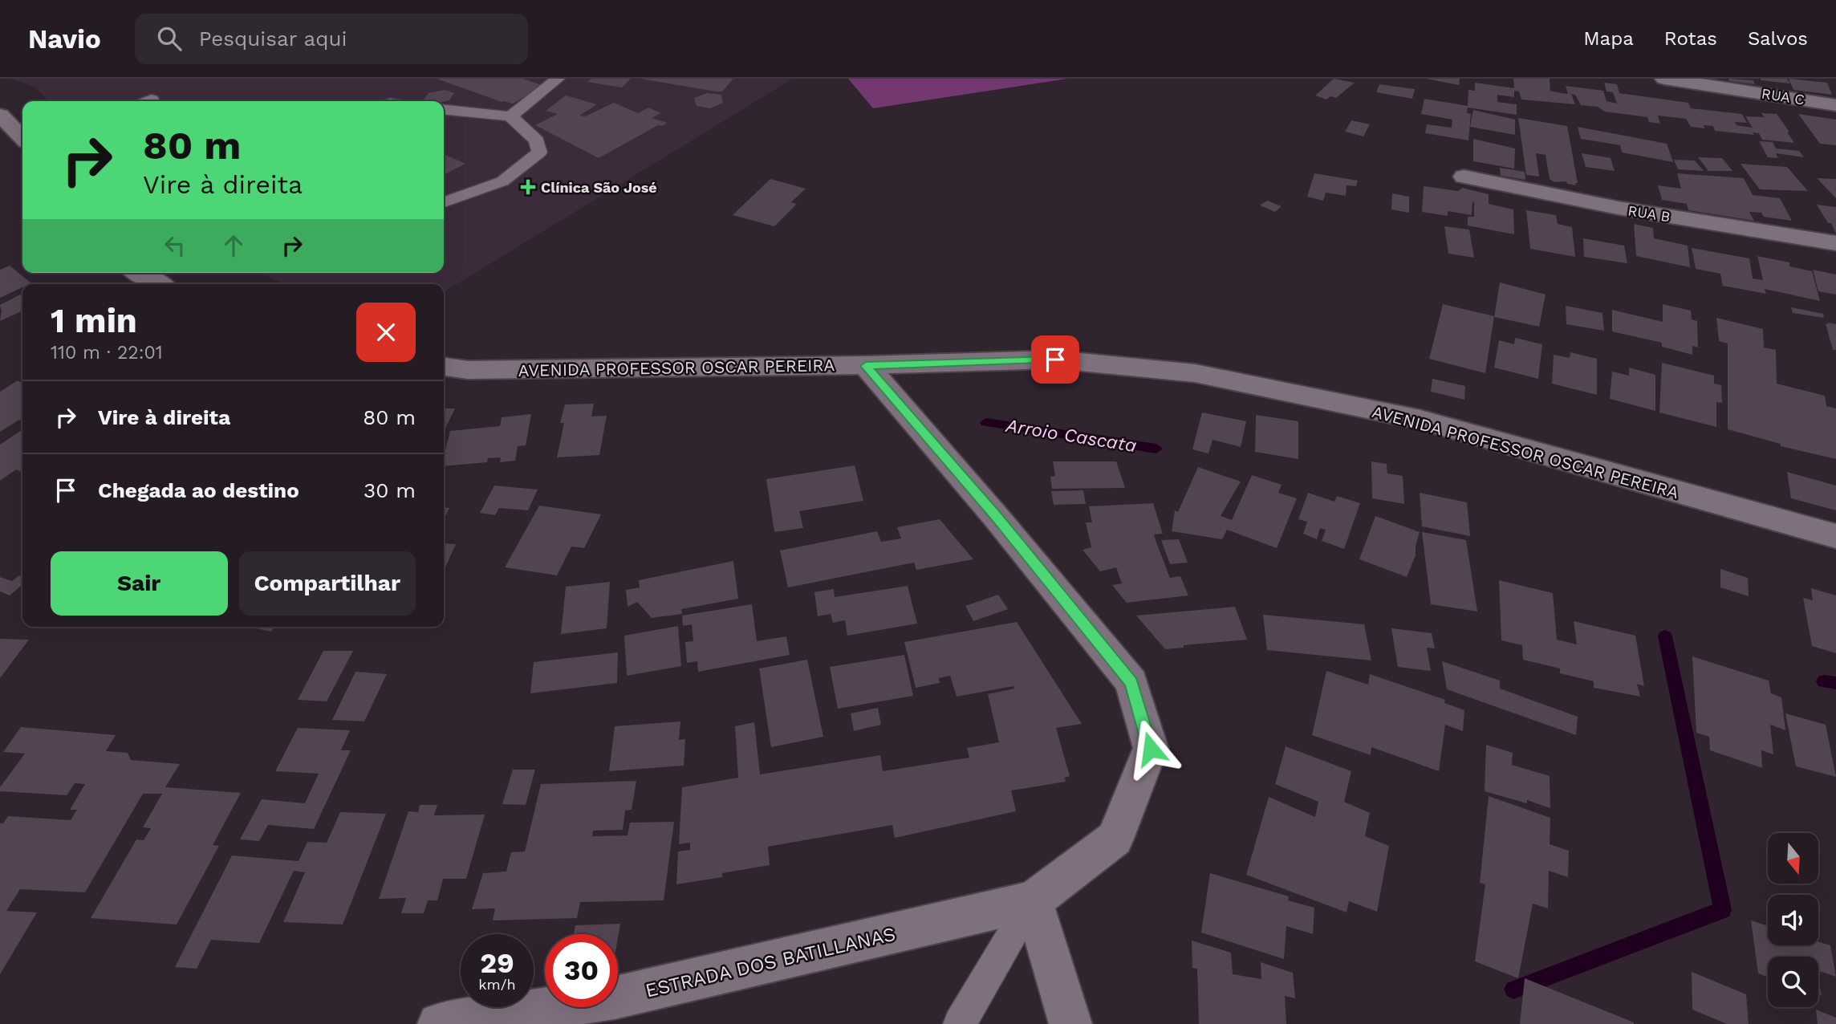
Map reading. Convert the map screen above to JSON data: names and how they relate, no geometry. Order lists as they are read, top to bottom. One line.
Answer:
{"streets":{"street":["RUA C","RUA B","AVENIDA PROFESSOR OSCAR PEREIRA","ESTRADA DOS BATILLANAS"]},"water":["Arroio Cascata"],"places":{"health":["Clínica São José"]},"north":"bottom","page":{"header":"Navio","search":"Pesquisar aqui","nav":["Mapa","Rotas","Salvos"],"turn":["80 m","Vire à direita"],"heading":["1 min","110 m · 22:01"],"list":[{"name":"Vire à direita","value":"80 m"},{"name":"Chegada ao destino","value":"30 m"}],"buttons":["Sair","Compartilhar"],"speed":"29 km/h","limit":"30"}}
